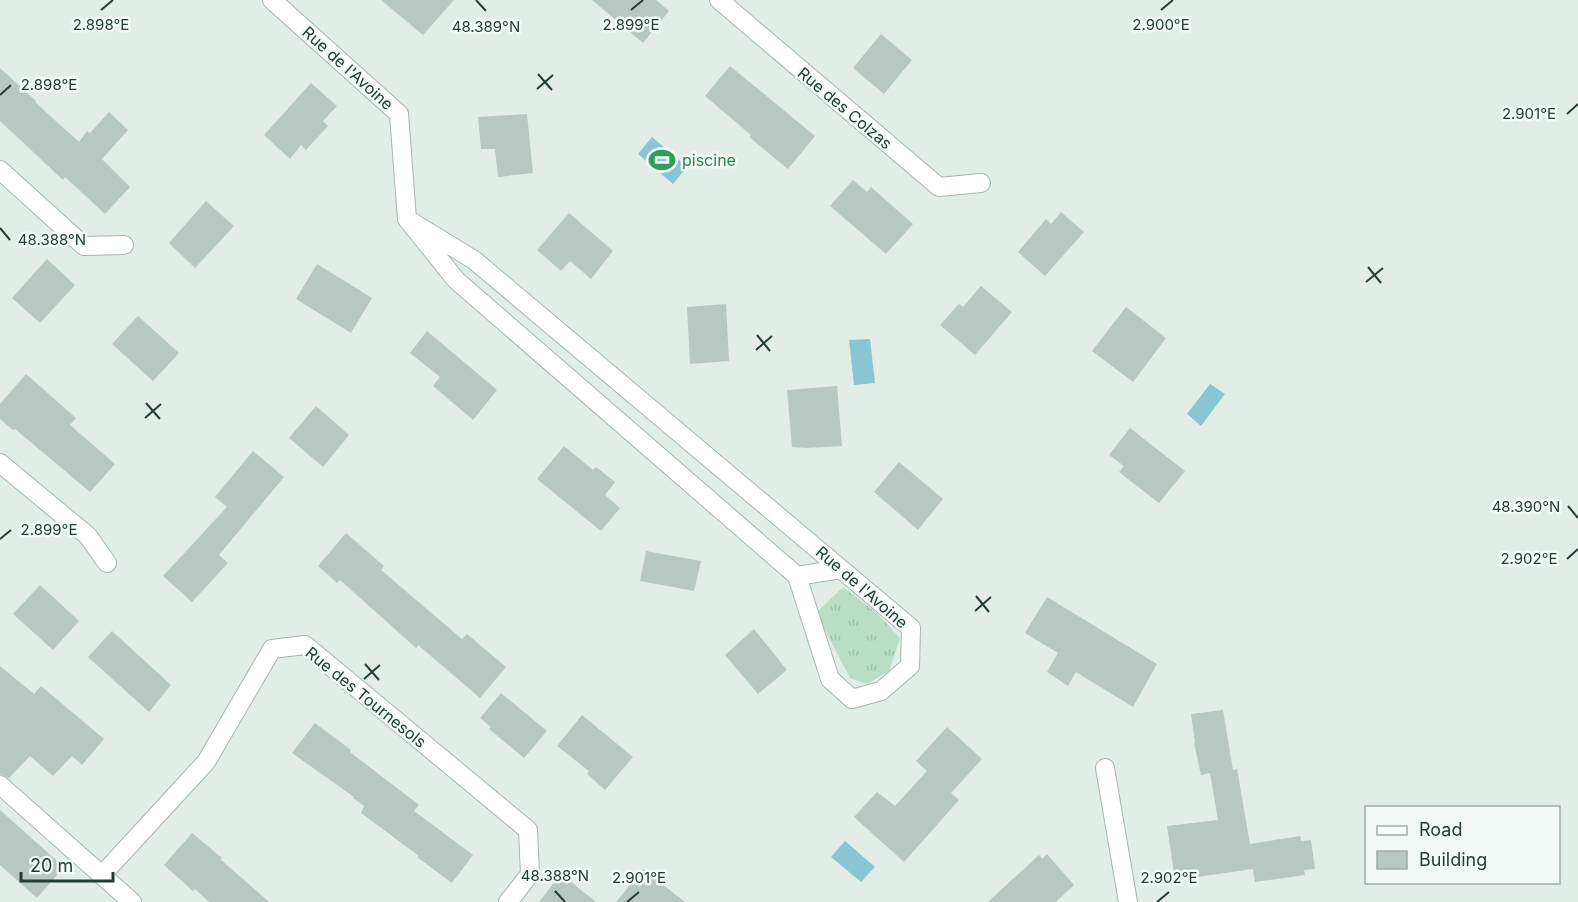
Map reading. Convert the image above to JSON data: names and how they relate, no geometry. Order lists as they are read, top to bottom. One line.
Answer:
{"streets":{"street":["Rue de l'Avoine","Rue des Colzas","Rue des Tournesols"]},"places":{"sports":["piscine"]},"legend":["Road","Building"],"scale_bar":"20 m","coordinates":["2.898°E","2.899°E","2.900°E","48.389°N","2.901°E","48.388°N","48.390°N","2.902°E"]}
